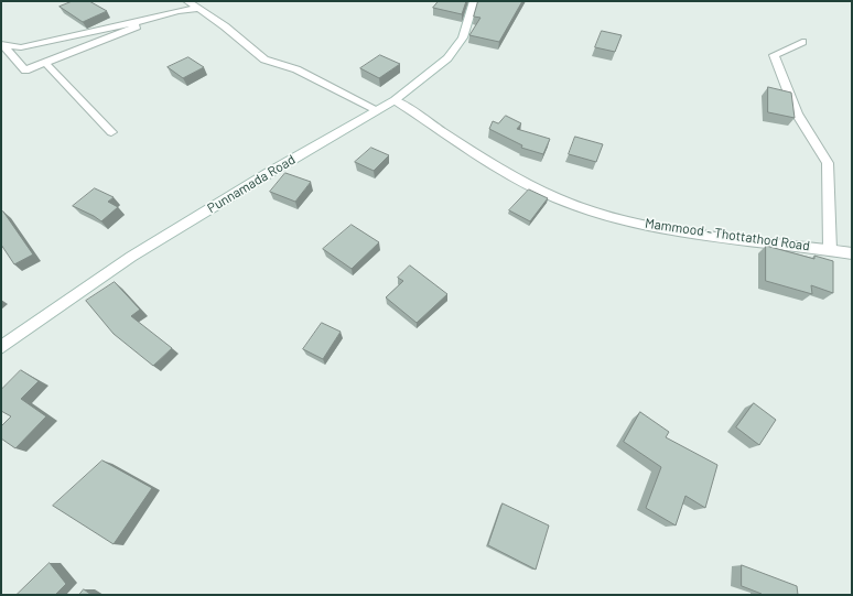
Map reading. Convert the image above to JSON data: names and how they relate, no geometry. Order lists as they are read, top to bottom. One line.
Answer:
{"streets":{"street":["Punnamada Road","Mammood - Thottathod Road"]},"crossings":[["Punnamada Road","Mammood - Thottathod Road"]]}
